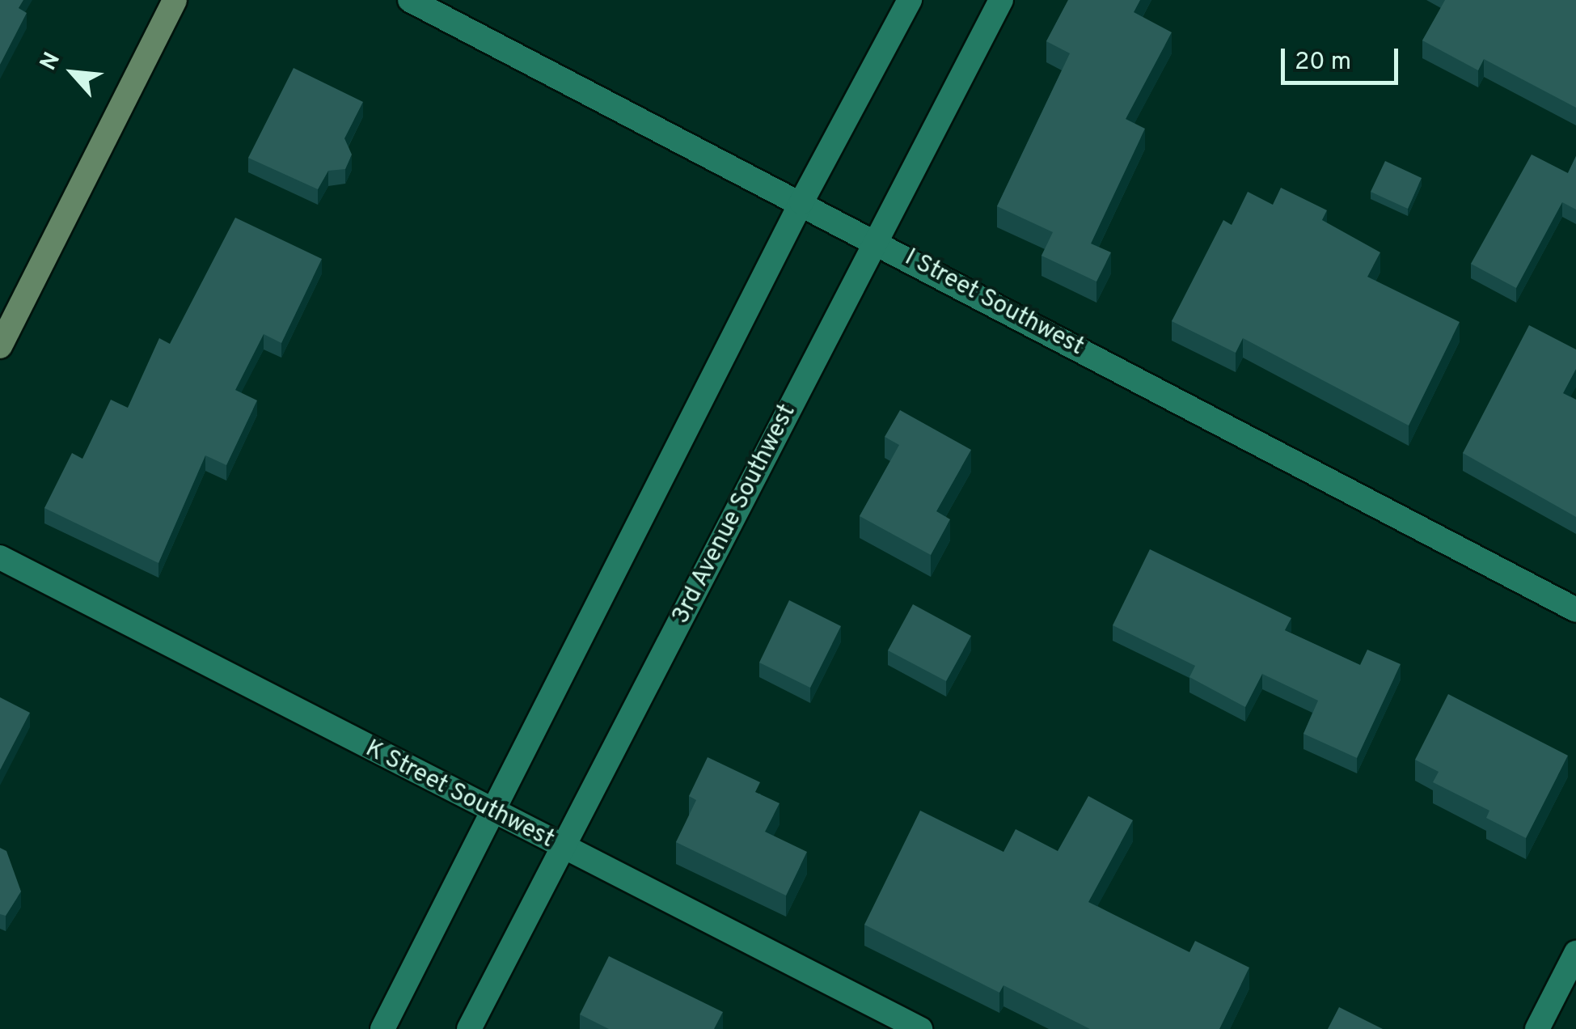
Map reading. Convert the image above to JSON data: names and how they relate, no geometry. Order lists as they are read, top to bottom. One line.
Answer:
{"streets":{"street":["I Street Southwest","3rd Avenue Southwest","K Street Southwest"]},"crossings":[["I Street Southwest","3rd Avenue Southwest"],["3rd Avenue Southwest","K Street Southwest"]],"scale_bar":"20 m","north":"top left"}
